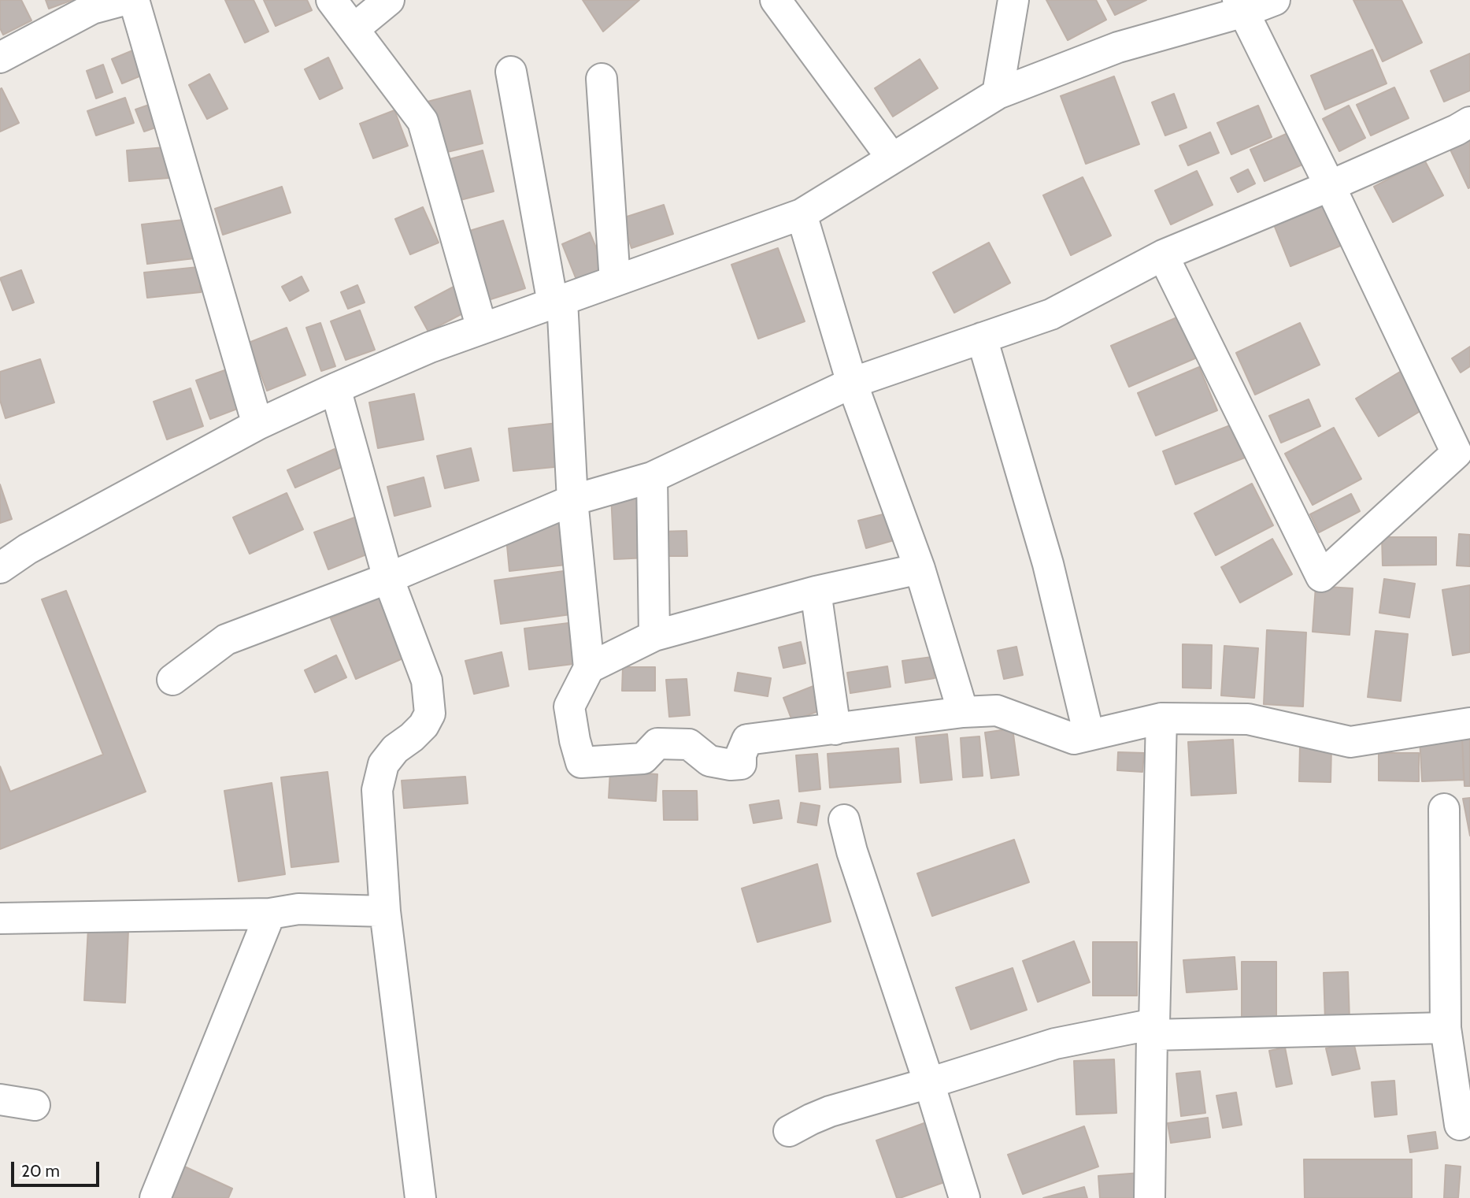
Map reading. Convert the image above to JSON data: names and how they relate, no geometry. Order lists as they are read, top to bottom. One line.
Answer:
{"scale_bar":"20 m"}
